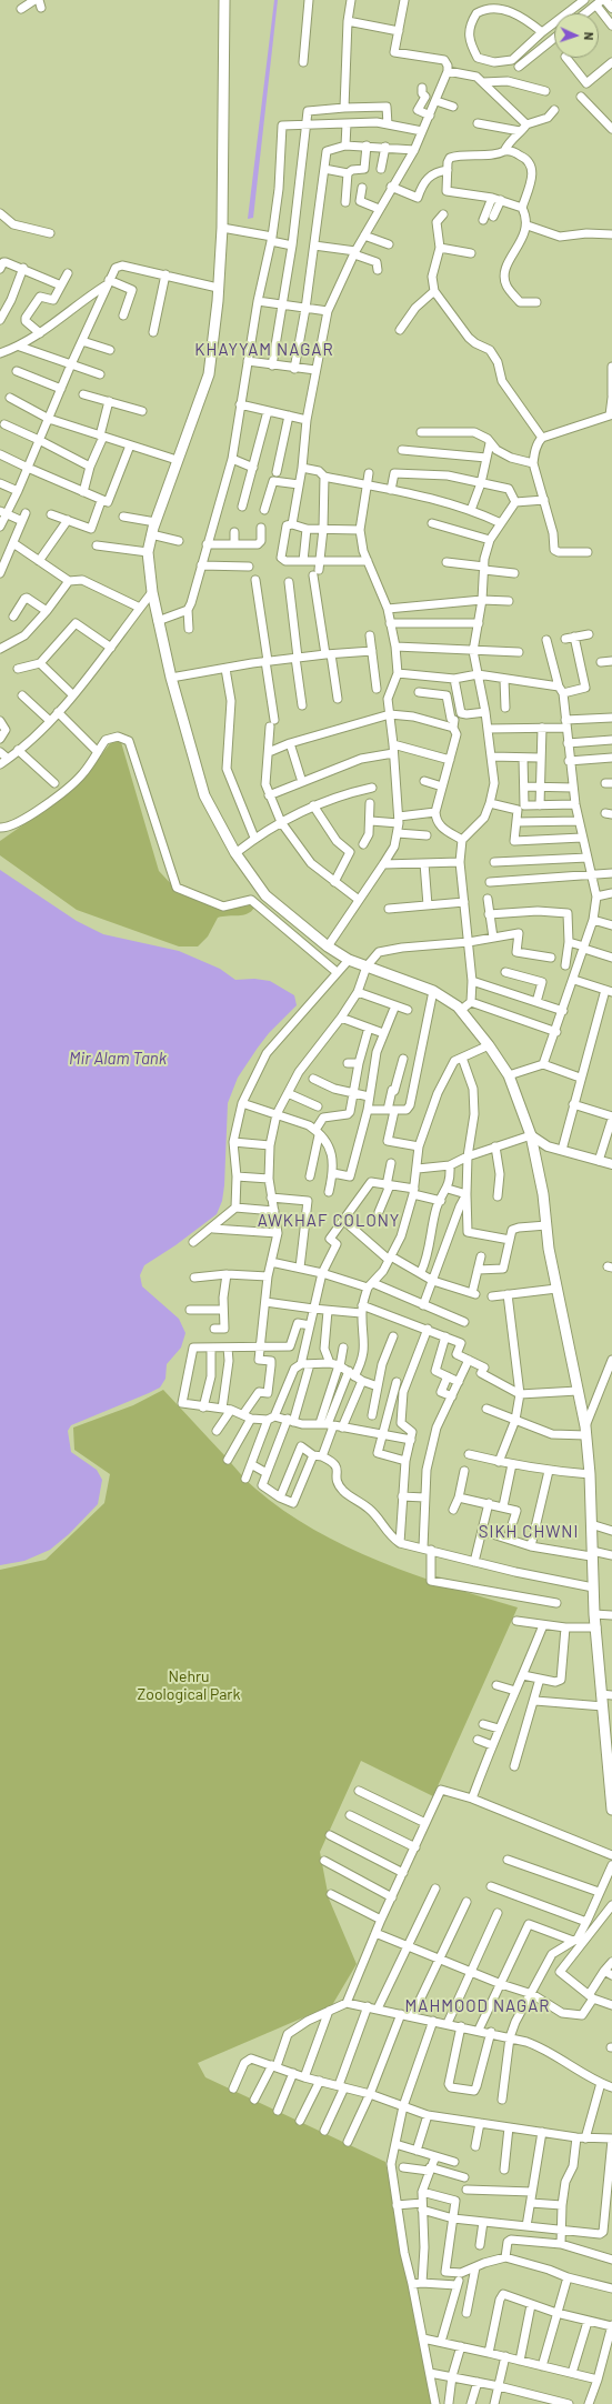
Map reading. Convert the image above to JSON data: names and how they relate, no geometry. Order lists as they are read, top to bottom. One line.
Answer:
{"districts":["KHAYYAM NAGAR","AWKHAF COLONY","SIKH CHWNI","MAHMOOD NAGAR"],"water":["Mir Alam Tank"],"parks":["Nehru Zoological Park"],"north":"right"}
